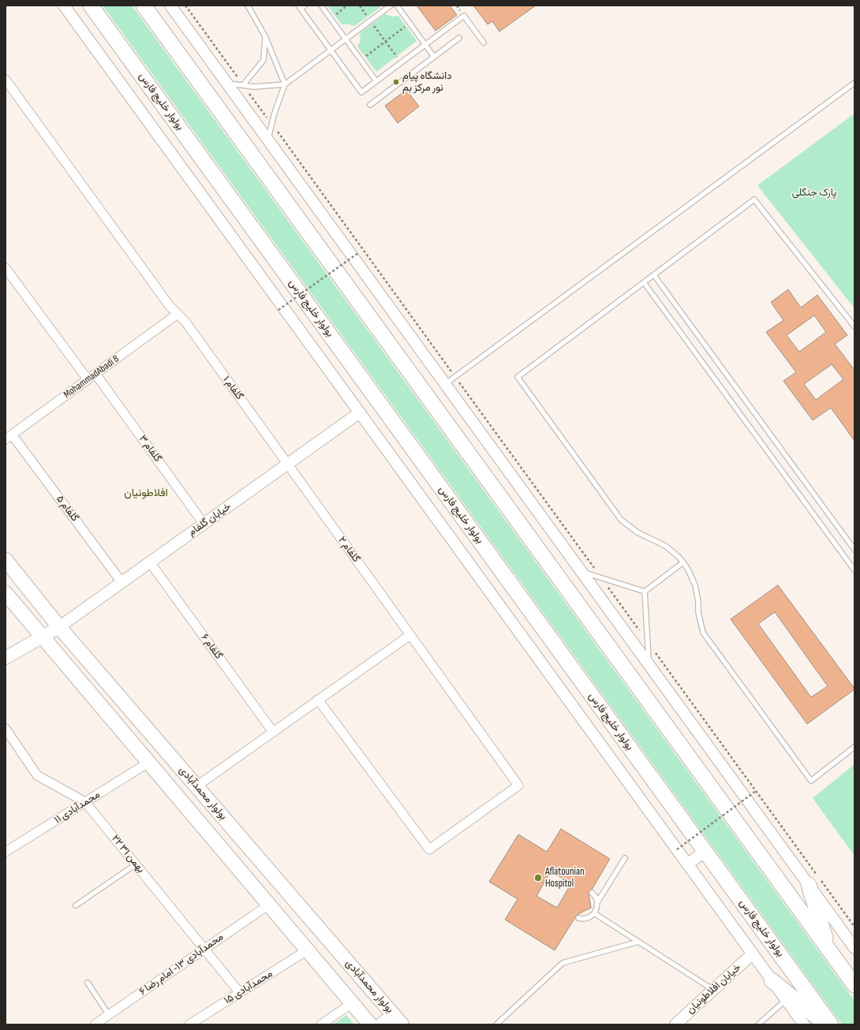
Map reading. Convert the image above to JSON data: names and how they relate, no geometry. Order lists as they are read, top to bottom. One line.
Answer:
{"streets":{"highway":["بولوار خلیج فارس"],"main road":["بولوار محمدآبادی"],"street":["MohammadAbadi 8","گلفام ۱","گلفام ۳","گلفام ۵","خیابان گلفام","گلفام ۲","گلفام ۶","محمدآبادی ۱۱","۲۲ بهمن ۳۱","محمدآبادی ۱۳- امام رضا ۶","محمدآبادی ۱۵","خیابان افلاطونیان"]},"crossings":[["MohammadAbadi 8","گلفام ۱"],["MohammadAbadi 8","گلفام ۳"],["MohammadAbadi 8","گلفام ۵"],["گلفام ۱","خیابان گلفام"],["گلفام ۱","گلفام ۲"],["گلفام ۳","خیابان گلفام"],["گلفام ۵","خیابان گلفام"],["خیابان گلفام","گلفام ۲"],["خیابان گلفام","گلفام ۶"],["خیابان گلفام","بولوار محمدآبادی"],["بولوار محمدآبادی","محمدآبادی ۱۱"],["بولوار محمدآبادی","محمدآبادی ۱۳- امام رضا ۶"],["بولوار محمدآبادی","محمدآبادی ۱۵"],["محمدآبادی ۱۱","۲۲ بهمن ۳۱"],["۲۲ بهمن ۳۱","محمدآبادی ۱۳- امام رضا ۶"],["۲۲ بهمن ۳۱","محمدآبادی ۱۵"]],"districts":["افلاطونیان"],"parks":["پارک جنگلی"],"places":["دانشگاه پیام نور مرکز بم","Aflatounian Hospitol"]}
